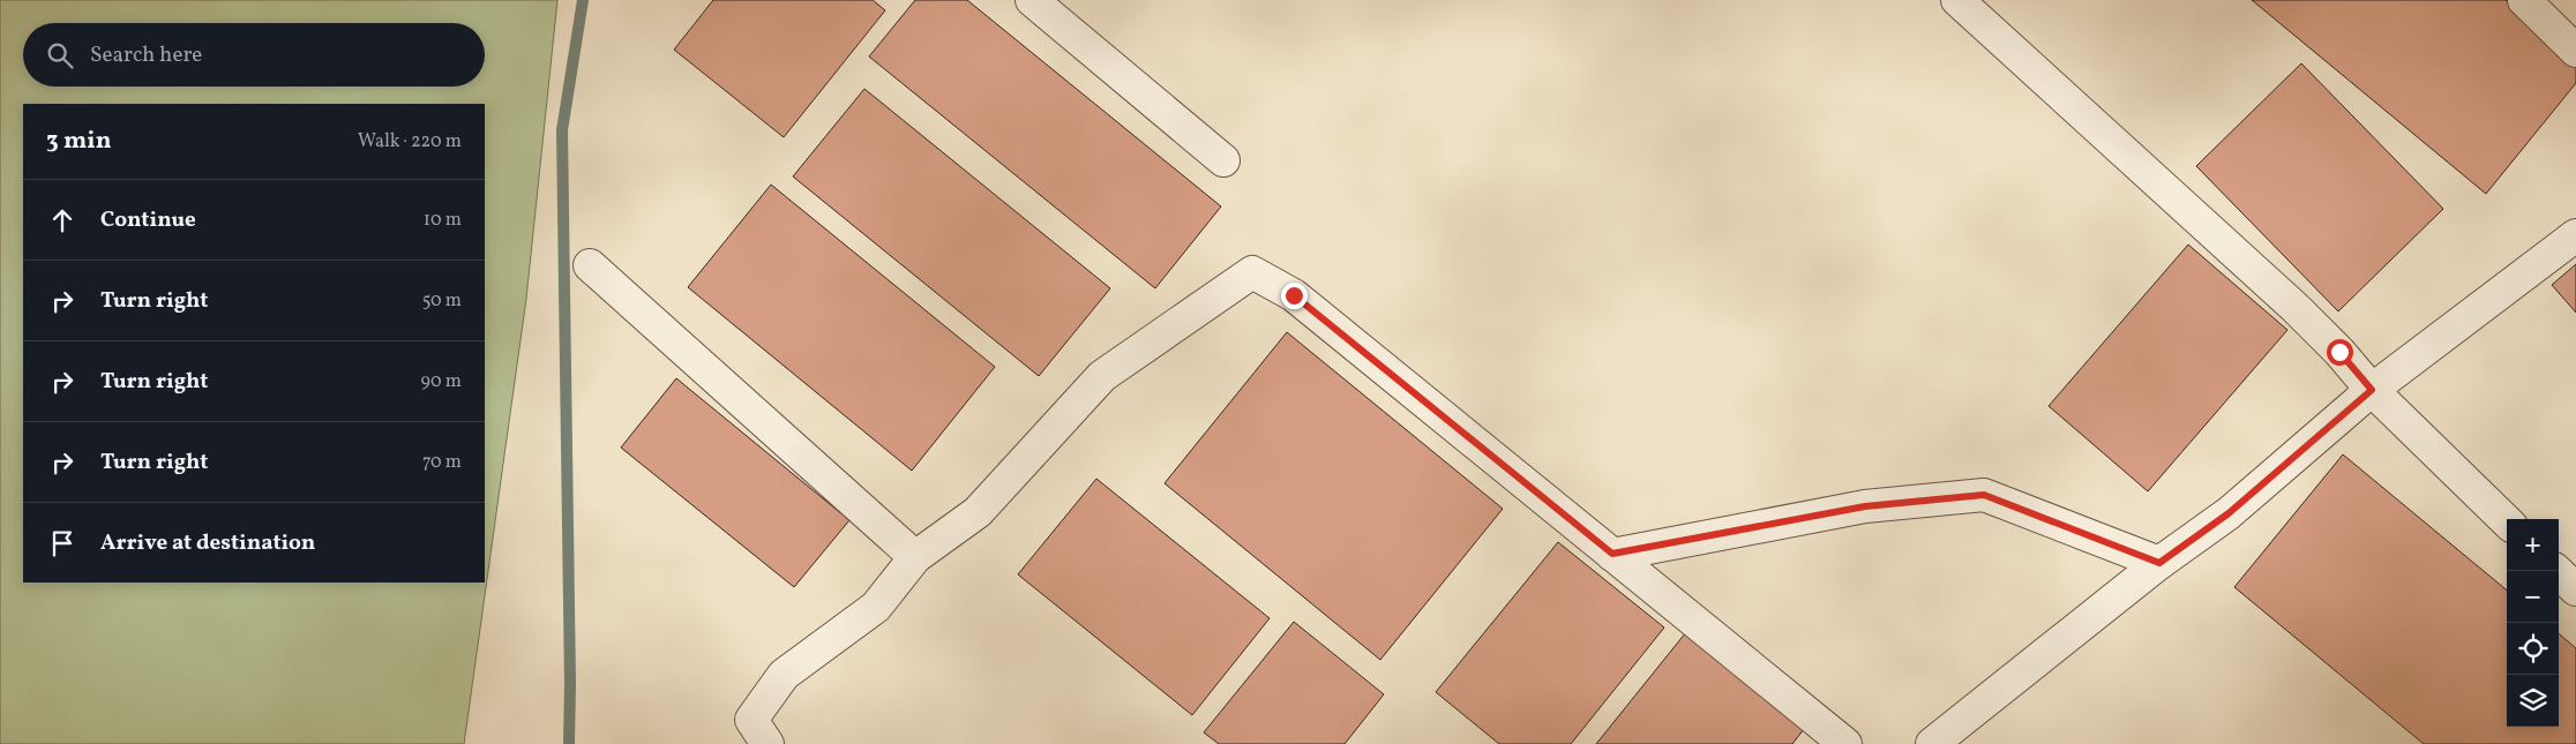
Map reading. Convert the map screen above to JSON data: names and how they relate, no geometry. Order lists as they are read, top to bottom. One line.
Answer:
{"page":{"search":"Search here","heading":["3 min","Walk · 220 m"],"list":[["Continue","10 m"],["Turn right","50 m"],["Turn right","90 m"],["Turn right","70 m"],"Arrive at destination"],"map_buttons":["+","−"]}}
